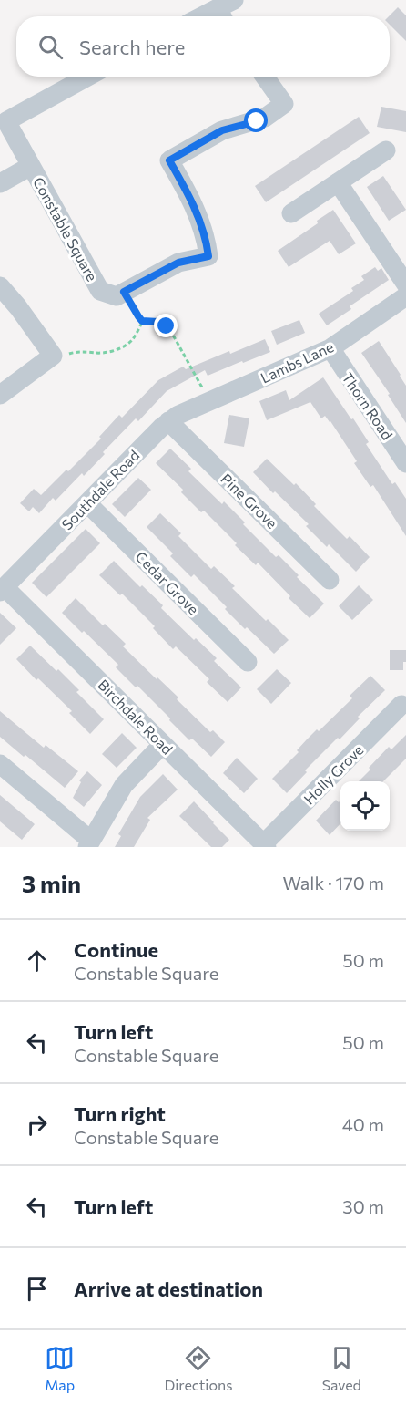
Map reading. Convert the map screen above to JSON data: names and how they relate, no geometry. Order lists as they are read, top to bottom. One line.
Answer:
{"streets":{"street":["Constable Square","Lambs Lane","Thorn Road","Southdale Road","Pine Grove","Cedar Grove","Birchdale Road","Holly Grove"]},"crossings":[["Lambs Lane","Thorn Road"],["Lambs Lane","Southdale Road"],["Southdale Road","Pine Grove"],["Southdale Road","Cedar Grove"],["Southdale Road","Birchdale Road"],["Birchdale Road","Holly Grove"]],"page":{"search":"Search here","heading":["3 min","Walk · 170 m"],"list":[["Continue","Constable Square","50 m"],["Turn left","Constable Square","50 m"],["Turn right","Constable Square","40 m"],["Turn left","30 m"],"Arrive at destination"],"nav":["Map","Directions","Saved"]}}
